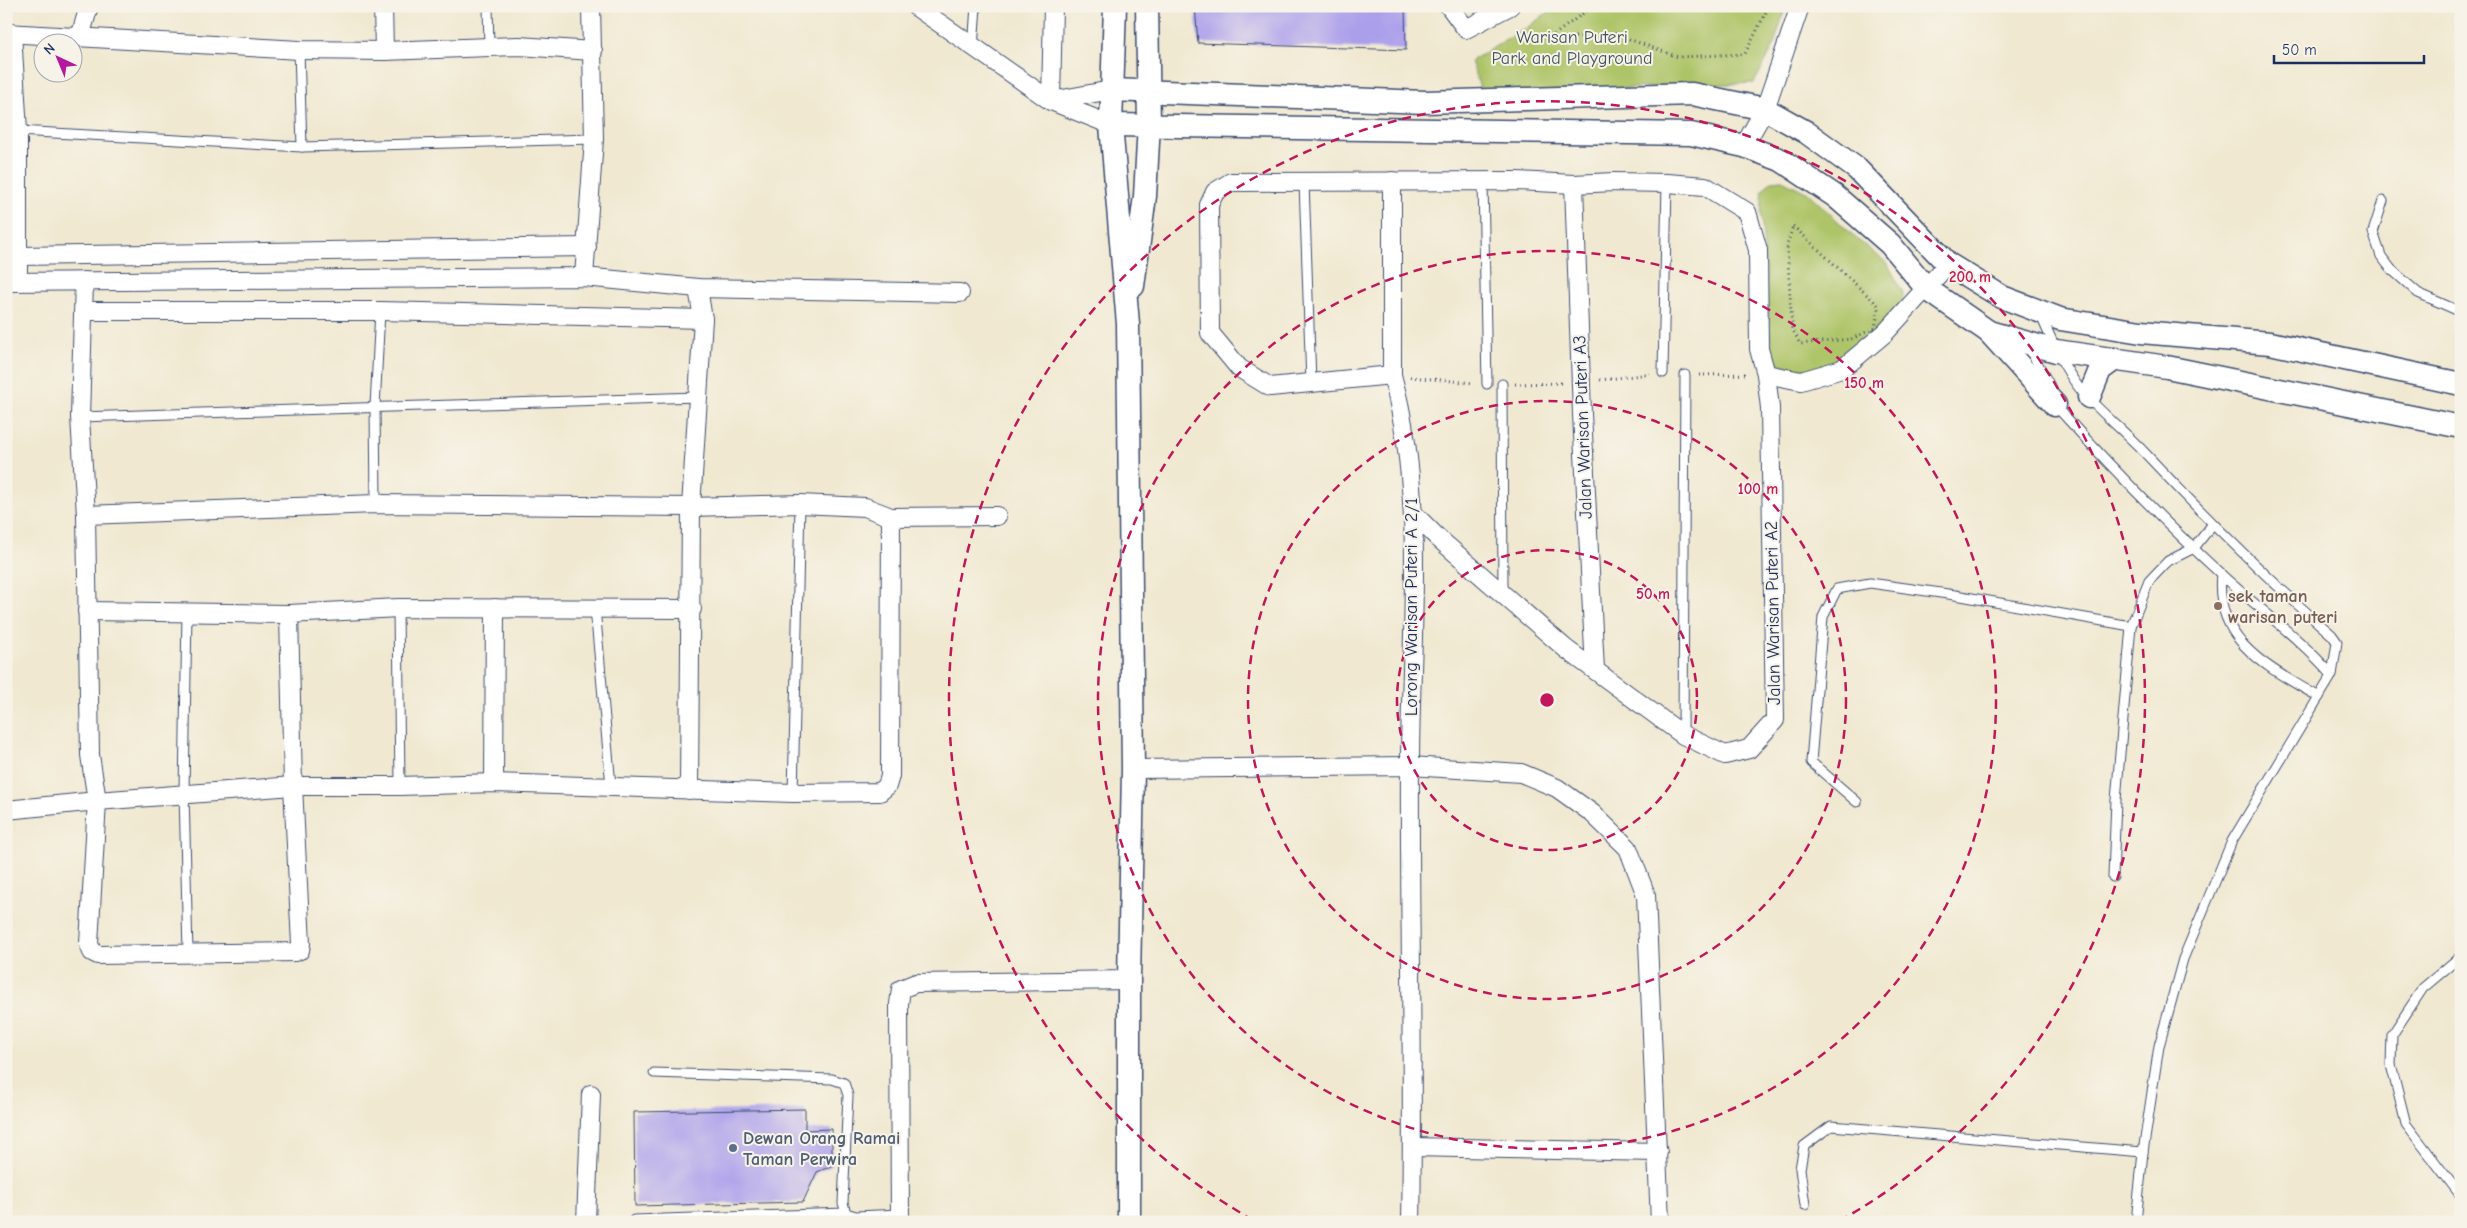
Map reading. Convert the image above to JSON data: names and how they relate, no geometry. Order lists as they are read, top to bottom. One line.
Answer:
{"streets":{"street":["Jalan Warisan Puteri A3","Lorong Warisan Puteri A 2/1","Jalan Warisan Puteri A2"]},"crossings":[["Jalan Warisan Puteri A3","Jalan Warisan Puteri A2"],["Lorong Warisan Puteri A 2/1","Jalan Warisan Puteri A2"]],"parks":["Warisan Puteri Park and Playground"],"places":["sek taman warisan puteri","Dewan Orang Ramai Taman Perwira"],"scale_bar":"50 m","north":"top left","rings":["200 m","150 m","100 m","50 m"]}
